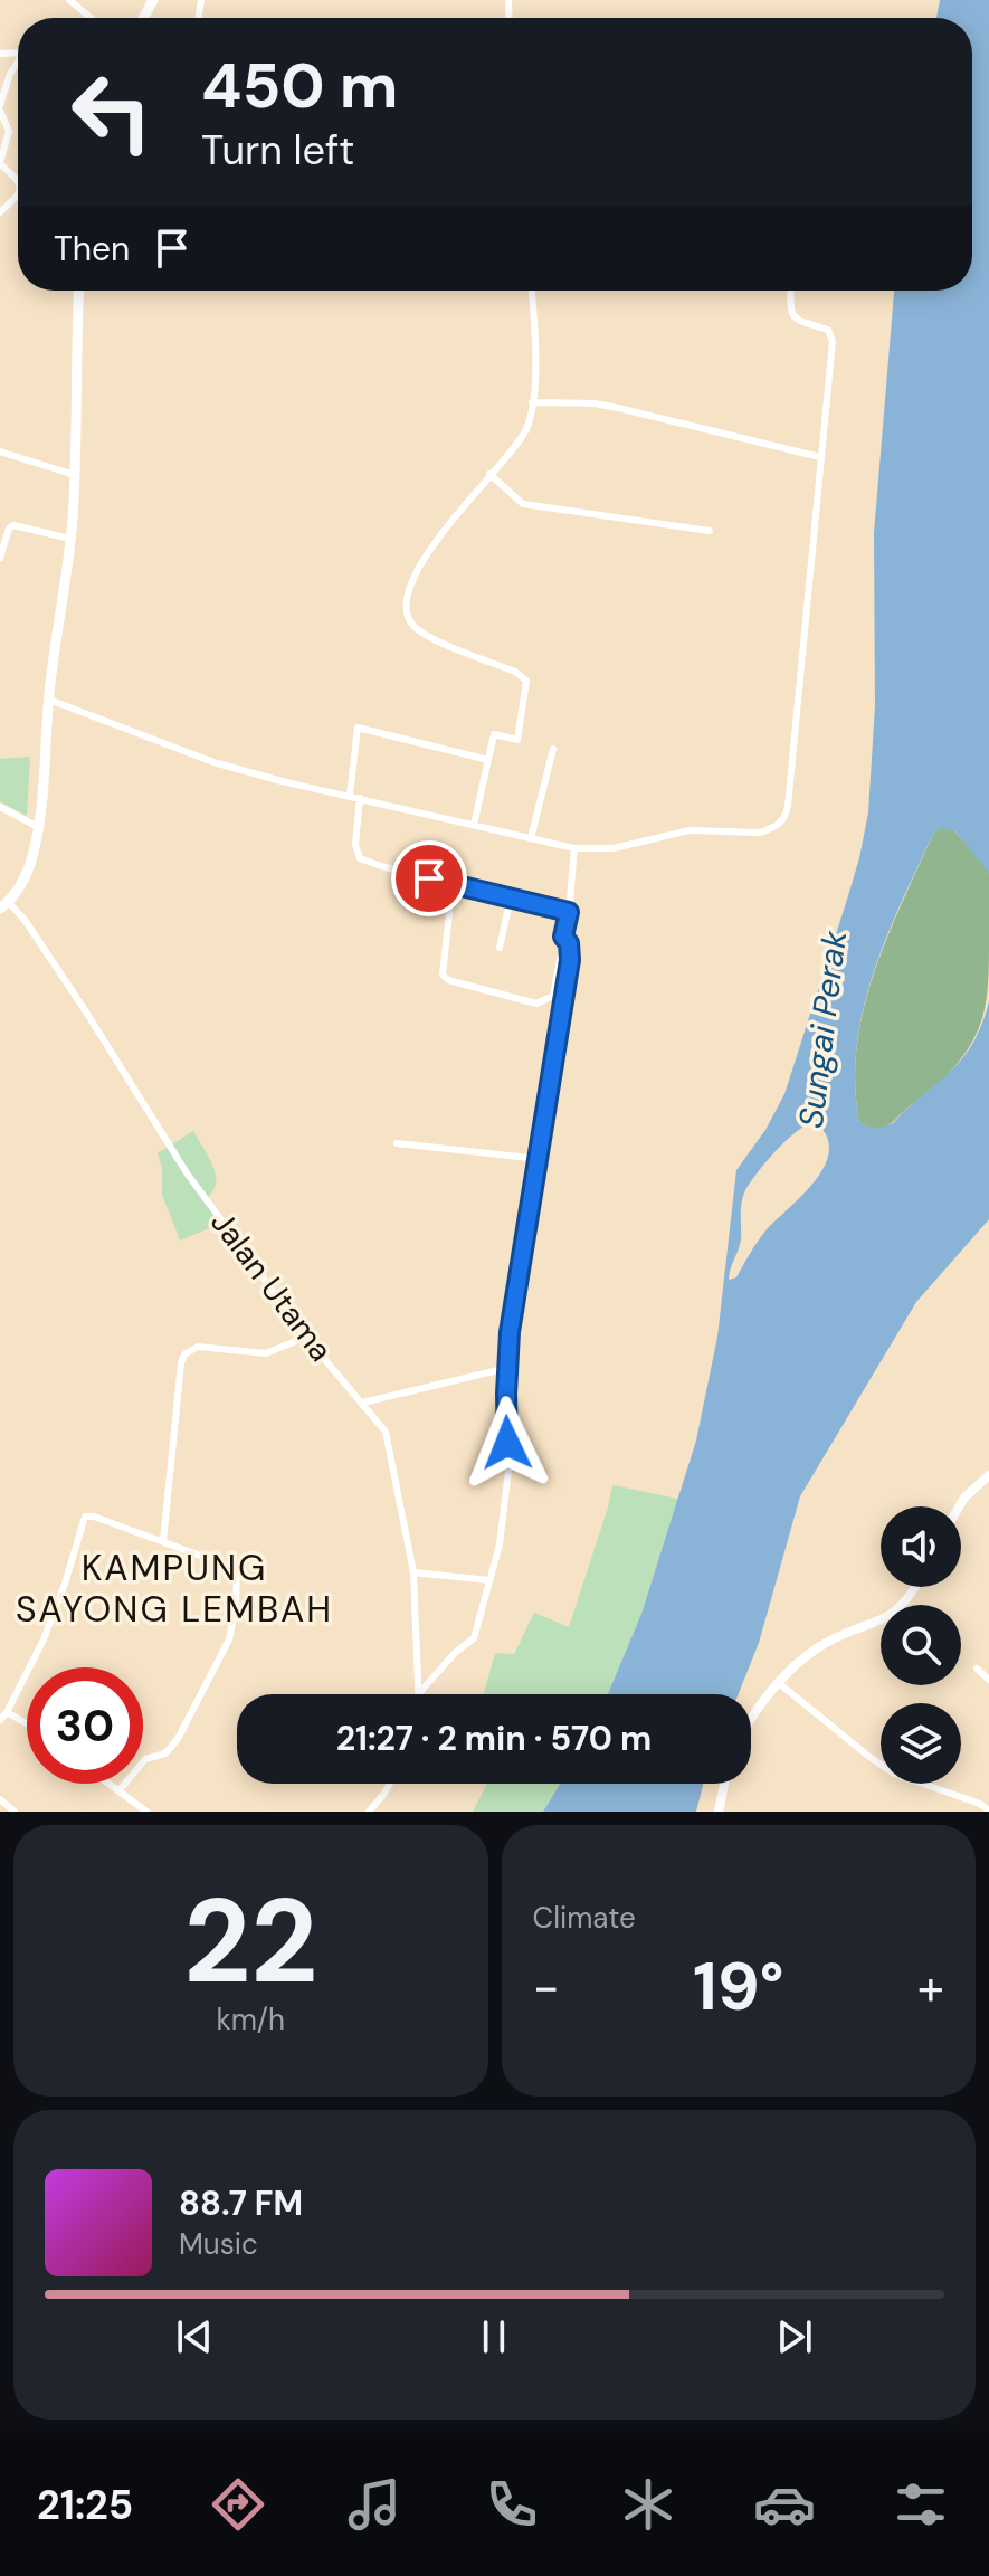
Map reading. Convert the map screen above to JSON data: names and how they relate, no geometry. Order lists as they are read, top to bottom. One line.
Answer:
{"streets":{"street":["Jalan Utama"]},"districts":["KAMPUNG SAYONG LEMBAH"],"water":["Sungai Perak"],"page":{"turn":["450 m","Turn left"],"then":"Then","limit":"30","trip":"21:27 · 2 min · 570 m","tile":[["22","km/h"],"Climate"],"heat":["−","19°","+"],"song":["88.7 FM","Music"],"tabs":"21:25"}}
